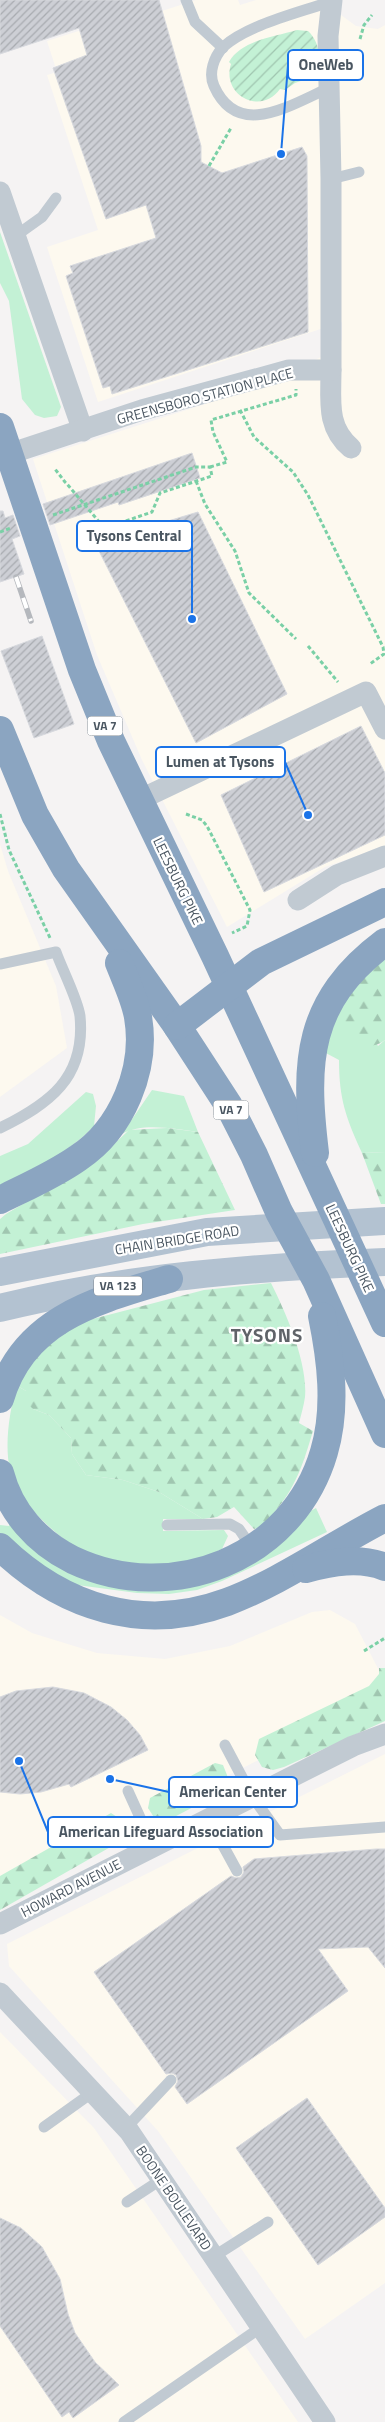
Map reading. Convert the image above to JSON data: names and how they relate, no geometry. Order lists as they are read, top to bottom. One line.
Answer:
{"streets":{"highway":["VA 7","LEESBURG PIKE"],"main road":["CHAIN BRIDGE ROAD","VA 123"],"street":["GREENSBORO STATION PLACE","HOWARD AVENUE","BOONE BOULEVARD"]},"crossings":[["GREENSBORO STATION PLACE","LEESBURG PIKE"]],"districts":["TYSONS"],"places":["OneWeb","Tysons Central","Lumen at Tysons","American Lifeguard Association","American Center"]}
